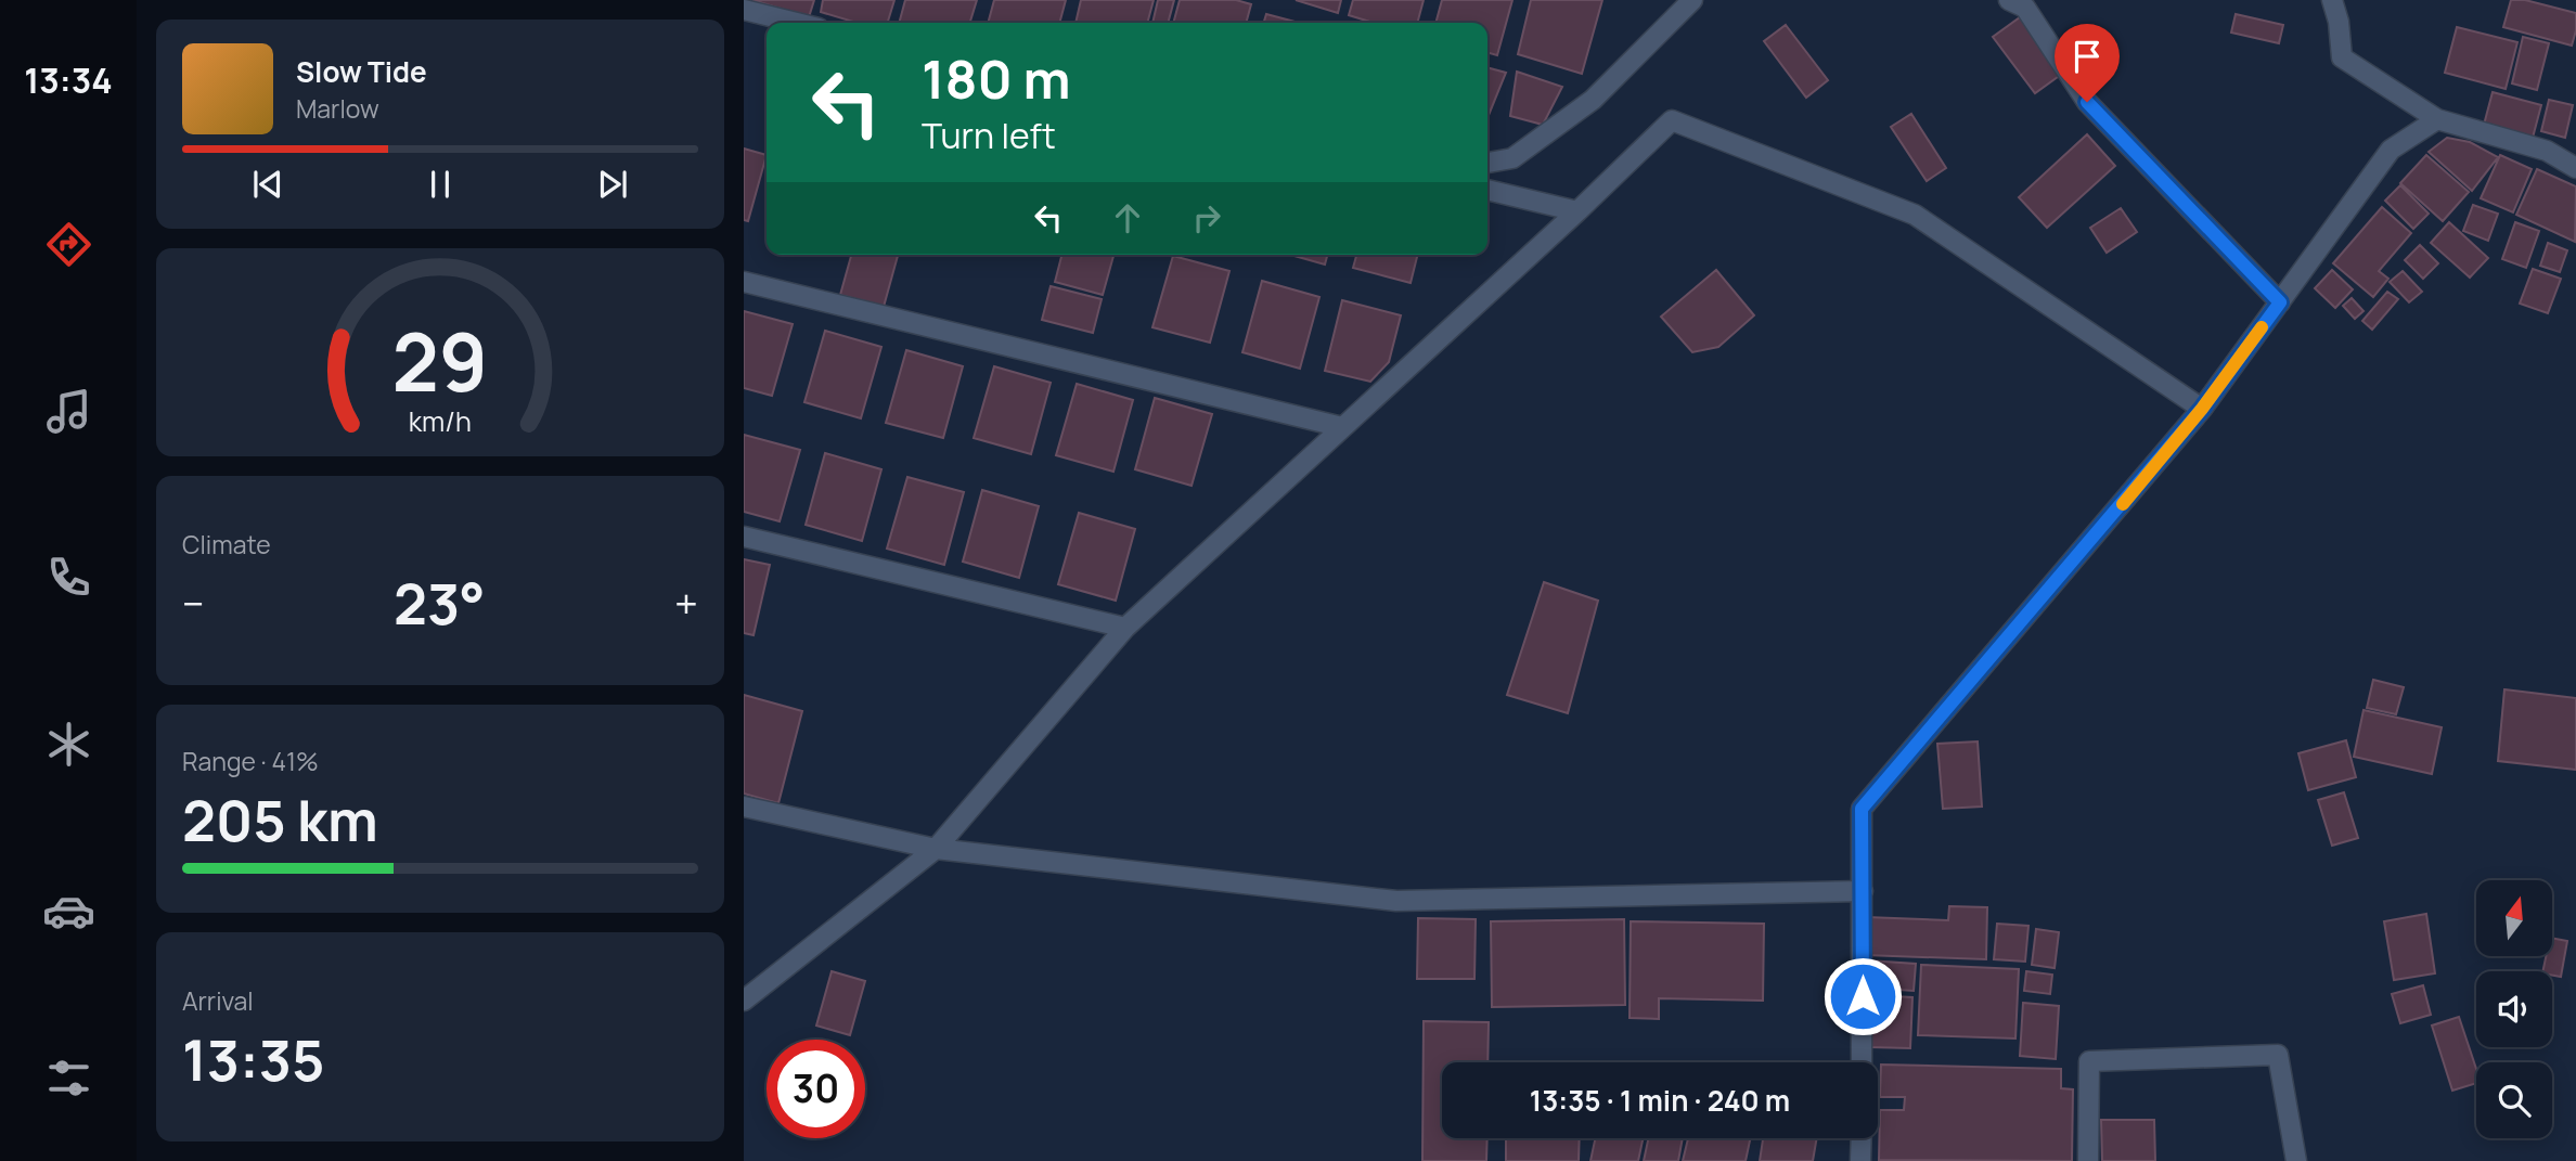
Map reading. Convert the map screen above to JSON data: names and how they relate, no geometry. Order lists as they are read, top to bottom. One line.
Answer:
{"north":"top","page":{"tabs":"13:34","turn":["180 m","Turn left"],"song":["Slow Tide","Marlow"],"tile":["Climate",["Range · 41%","205 km"],["Arrival","13:35"]],"heat":["−","23°","+"],"limit":"30","trip":"13:35 · 1 min · 240 m","gauge":["29","km/h"]}}
